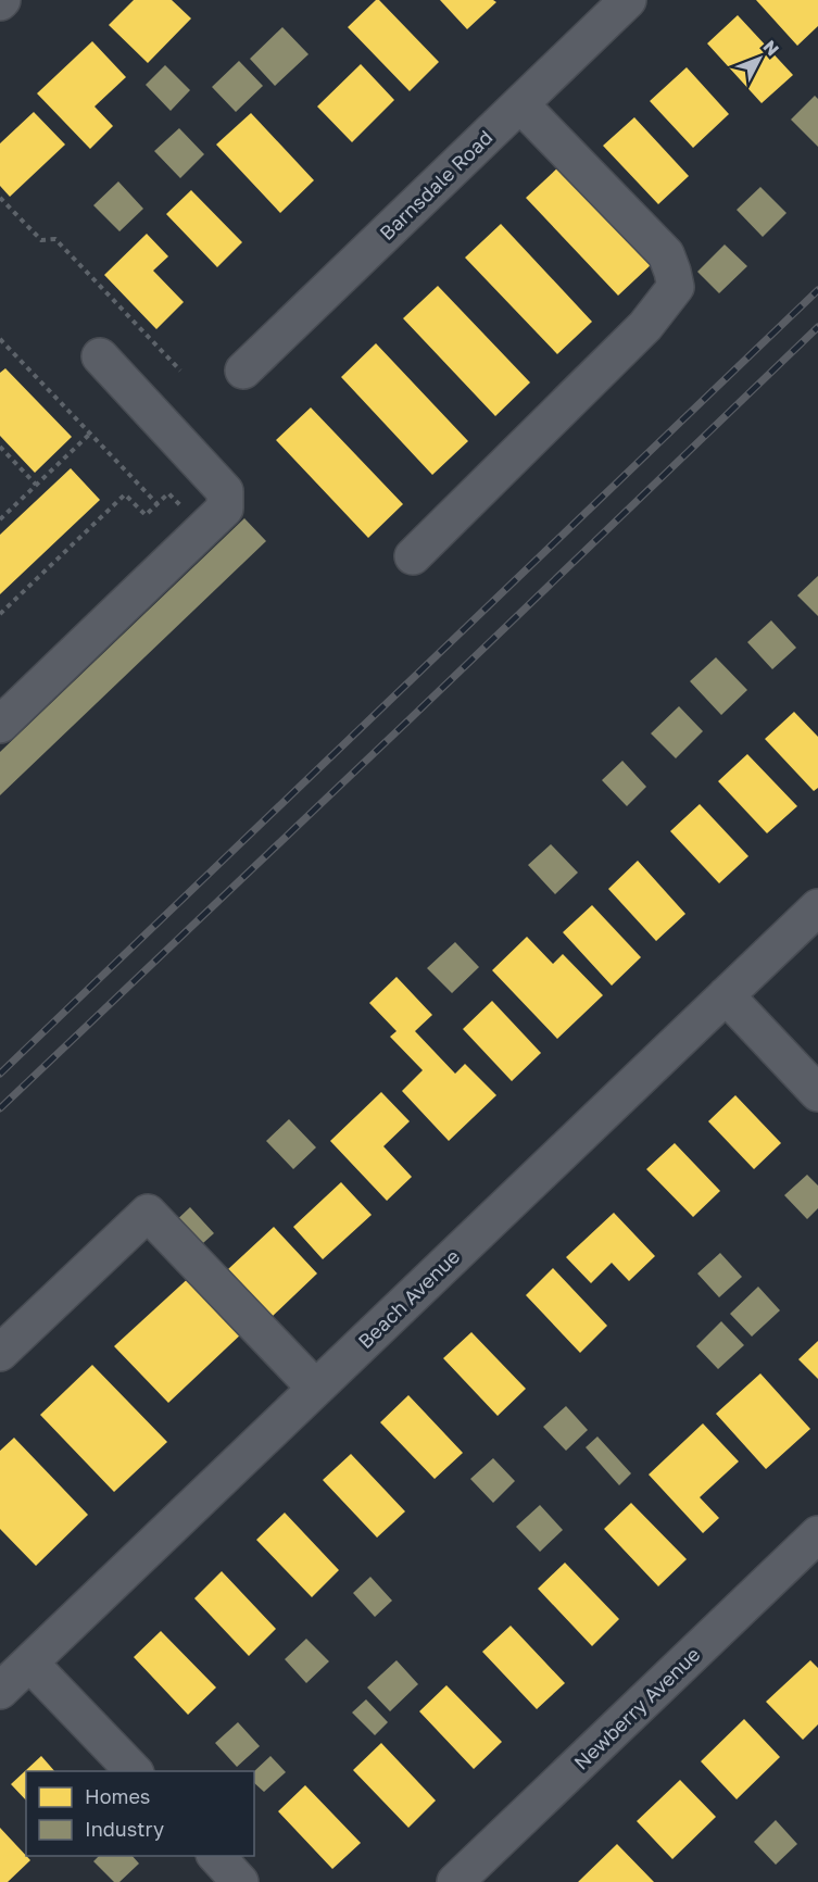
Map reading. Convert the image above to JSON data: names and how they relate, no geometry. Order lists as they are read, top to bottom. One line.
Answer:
{"streets":{"street":["Barnsdale Road","Beach Avenue","Newberry Avenue"]},"legend":["Homes","Industry"],"north":"top right"}
